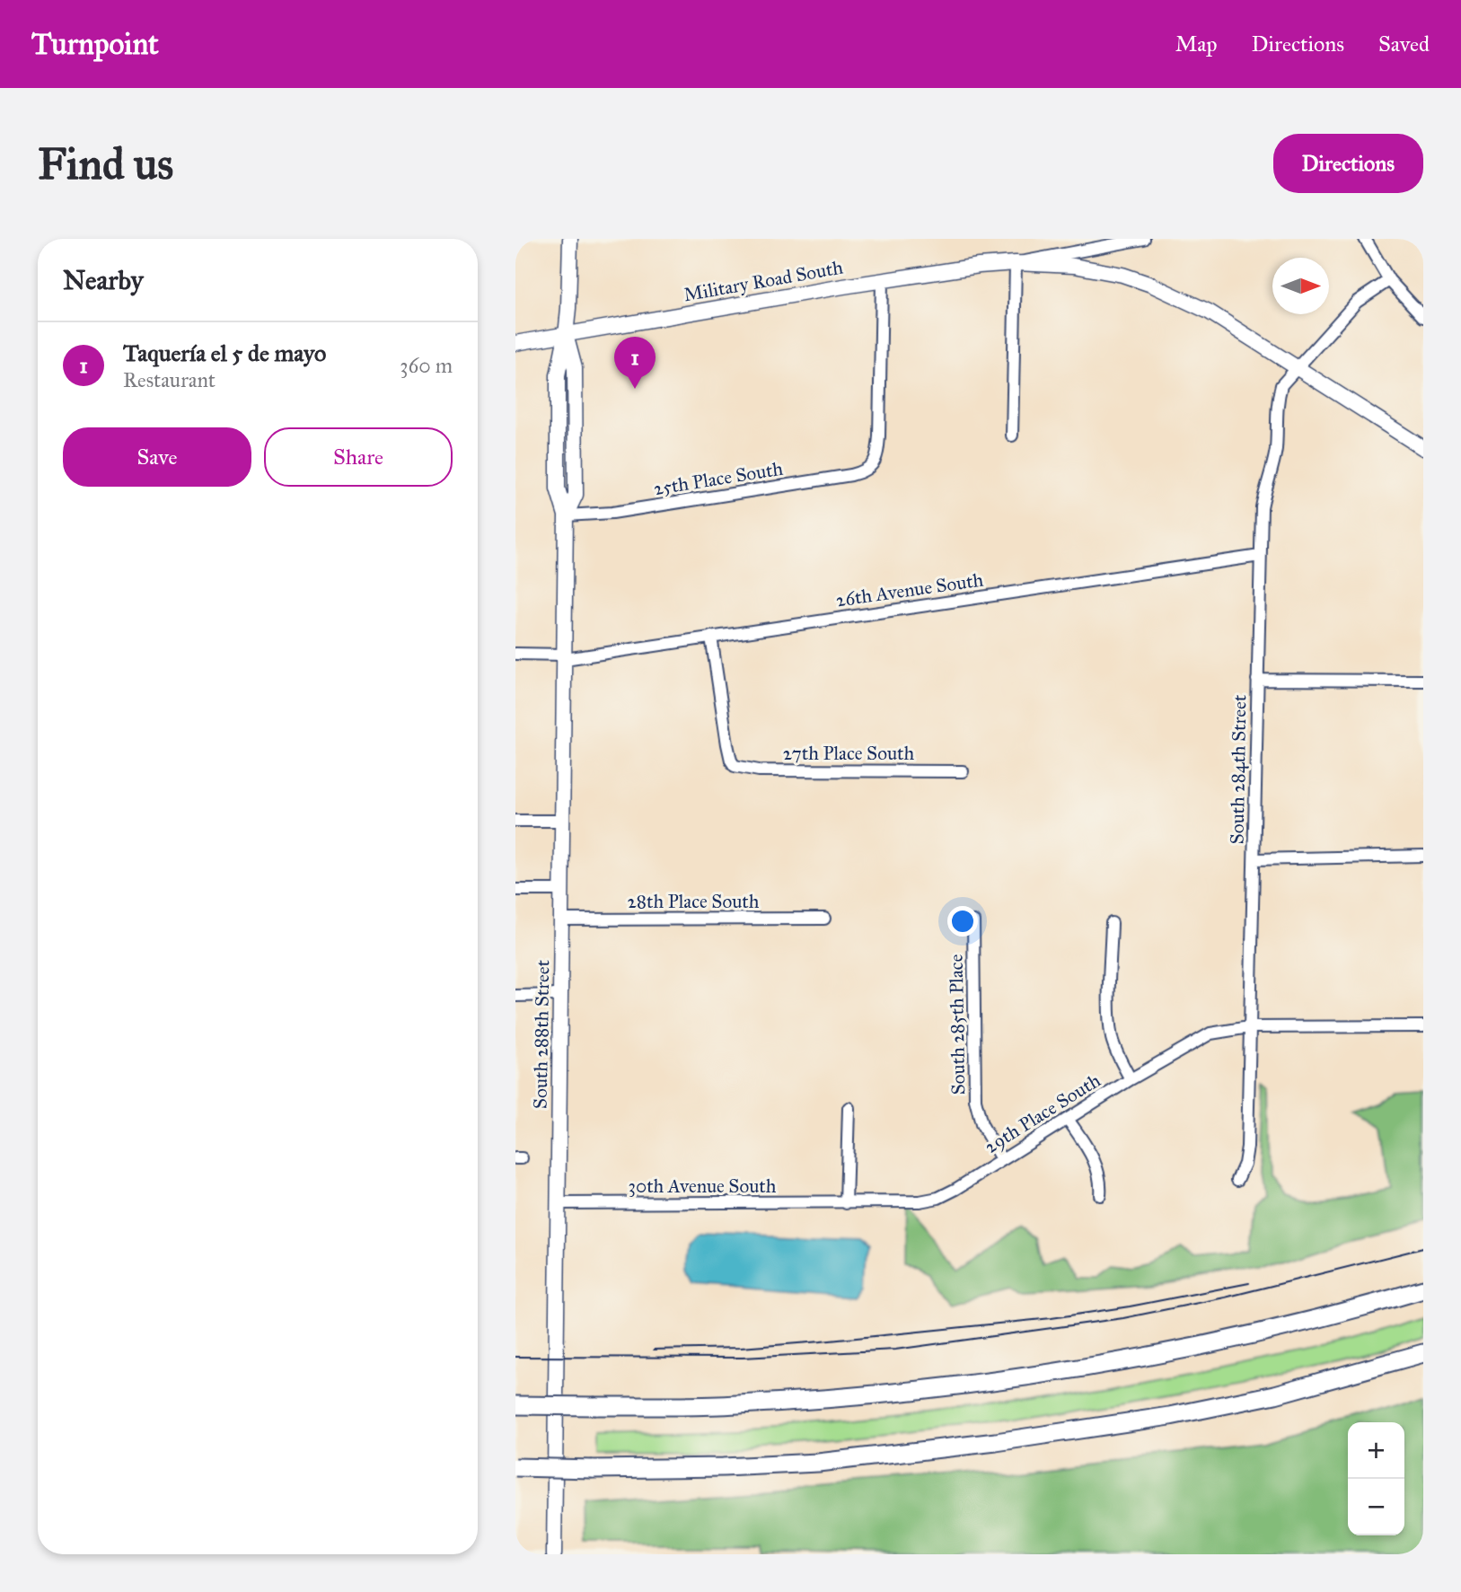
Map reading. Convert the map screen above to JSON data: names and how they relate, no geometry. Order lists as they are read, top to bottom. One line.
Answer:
{"streets":{"main road":["Military Road South","South 288th Street"],"street":["25th Place South","26th Avenue South","27th Place South","South 284th Street","28th Place South","South 285th Place","29th Place South","30th Avenue South"]},"crossings":[["Military Road South","25th Place South"],["Military Road South","South 284th Street"],["Military Road South","South 288th Street"],["25th Place South","South 288th Street"],["26th Avenue South","27th Place South"],["26th Avenue South","South 284th Street"],["26th Avenue South","South 288th Street"],["South 284th Street","29th Place South"],["28th Place South","South 288th Street"],["South 285th Place","29th Place South"],["South 288th Street","30th Avenue South"],["29th Place South","30th Avenue South"]],"north":"right","page":{"header":"Turnpoint","nav":["Map","Directions","Saved"],"buttons":["Directions",["Save","Share"]],"title":"Find us","heading":"Nearby","list":[{"mark":"1","name":"Taquería el 5 de mayo","note":"Restaurant","value":"360 m"}],"pins":"1","map_buttons":["+","−"]}}
